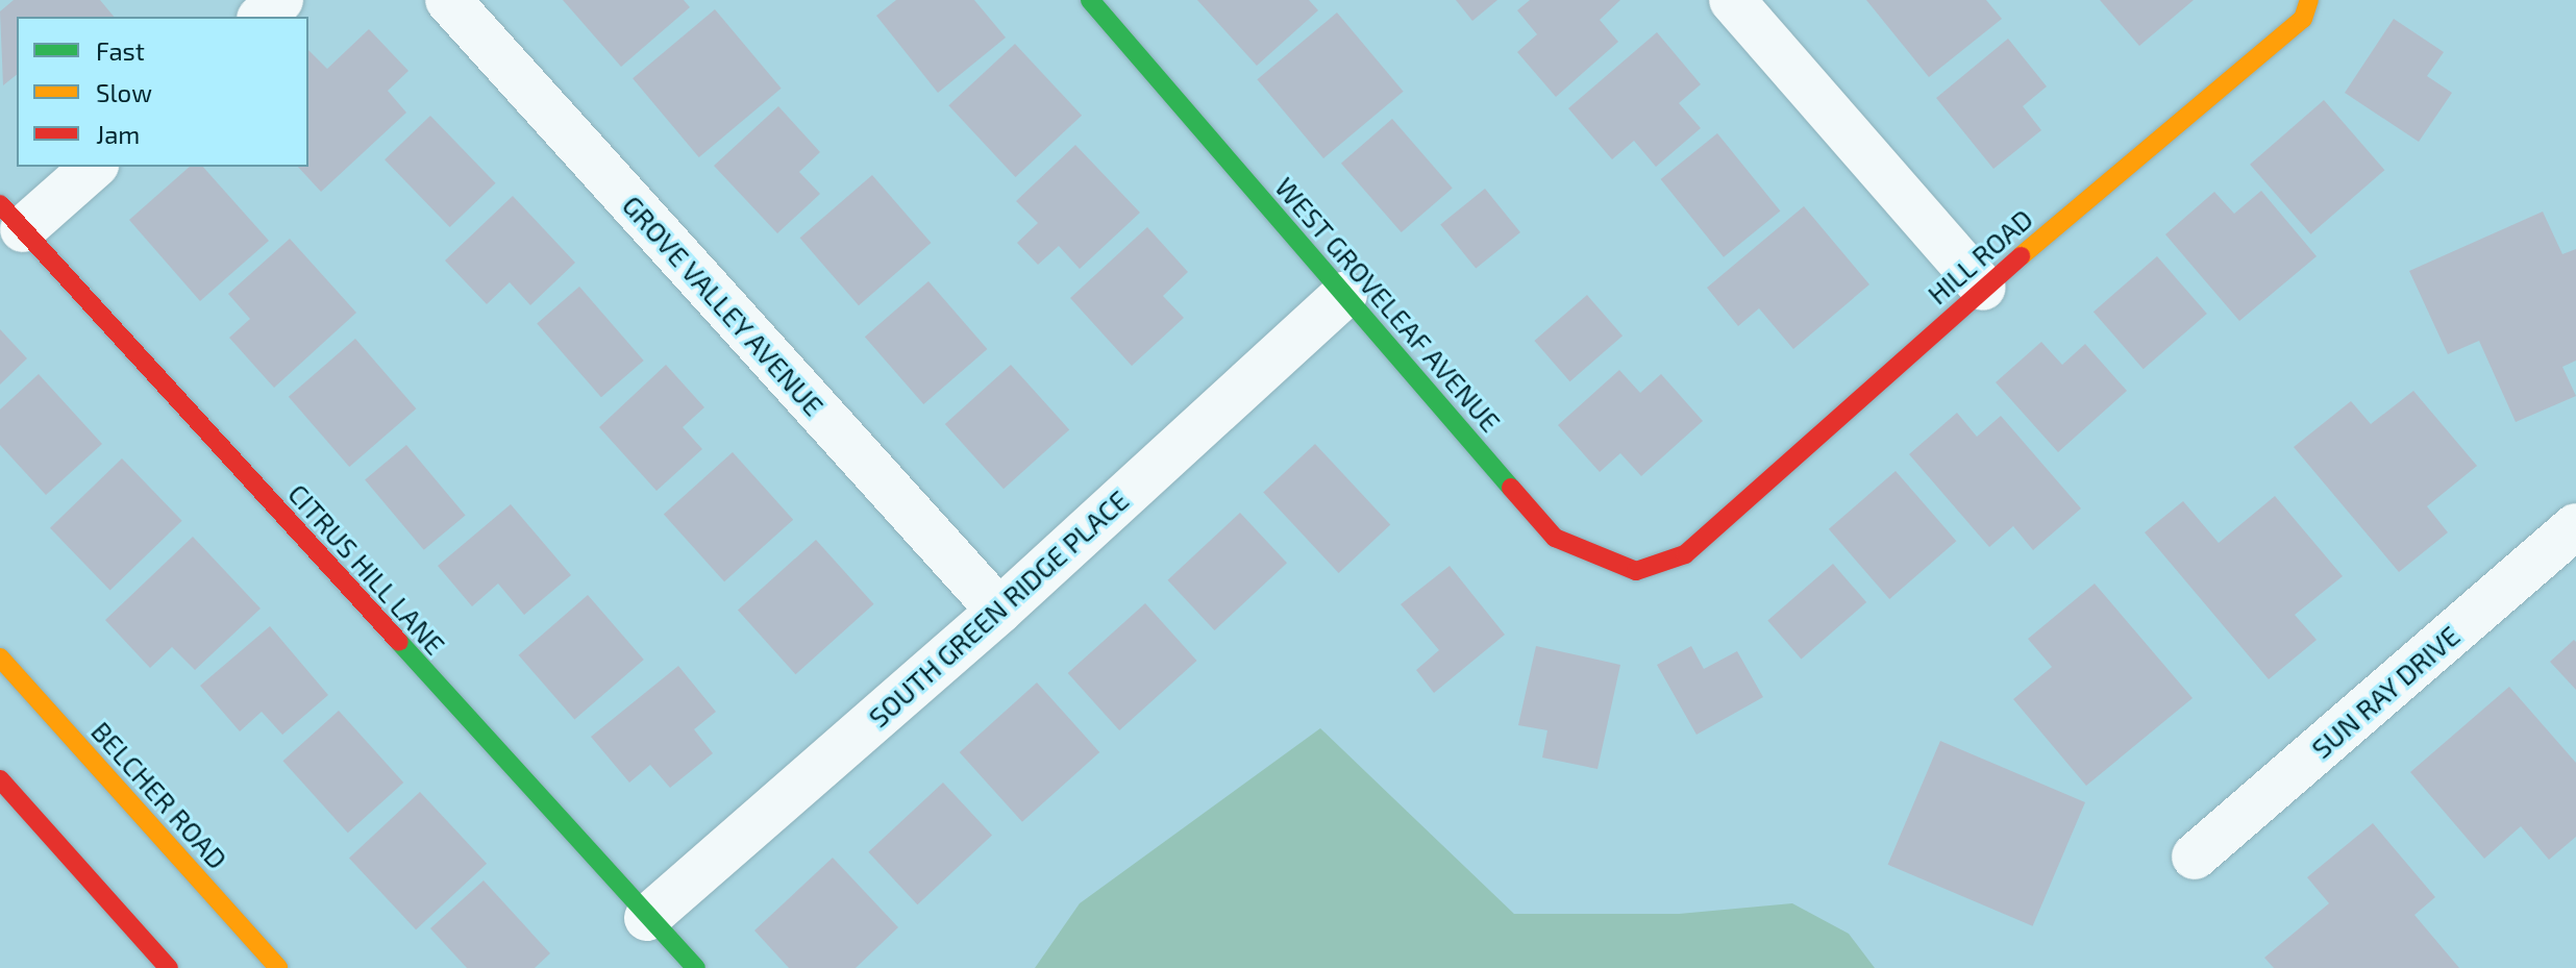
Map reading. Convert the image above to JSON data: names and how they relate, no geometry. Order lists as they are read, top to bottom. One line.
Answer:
{"streets":{"street":["HILL ROAD","WEST GROVELEAF AVENUE","GROVE VALLEY AVENUE","CITRUS HILL LANE","SOUTH GREEN RIDGE PLACE","SUN RAY DRIVE","BELCHER ROAD"]},"crossings":[["HILL ROAD","WEST GROVELEAF AVENUE"],["WEST GROVELEAF AVENUE","SOUTH GREEN RIDGE PLACE"],["GROVE VALLEY AVENUE","SOUTH GREEN RIDGE PLACE"],["CITRUS HILL LANE","SOUTH GREEN RIDGE PLACE"]],"legend":["Fast","Slow","Jam"]}
